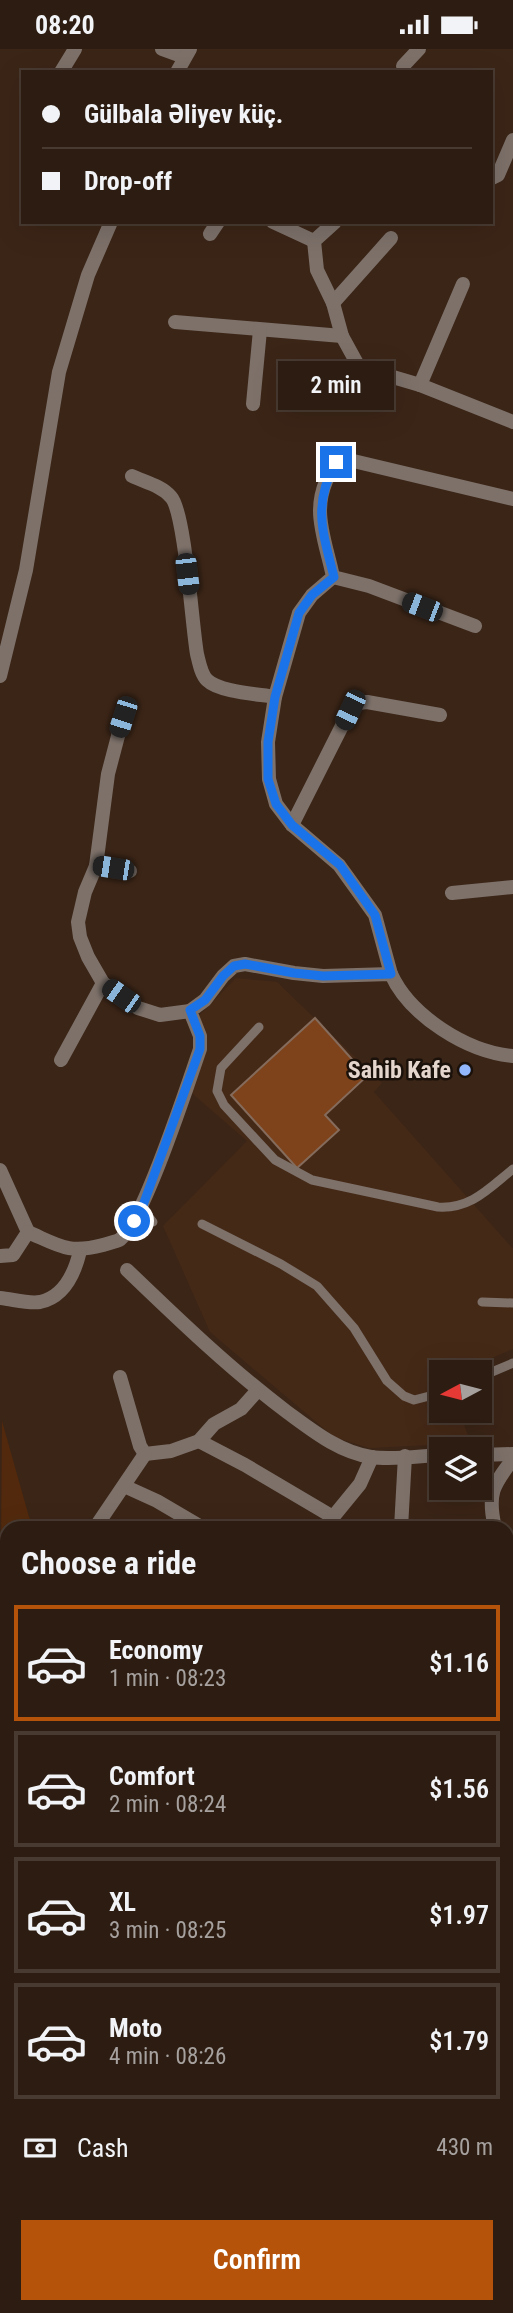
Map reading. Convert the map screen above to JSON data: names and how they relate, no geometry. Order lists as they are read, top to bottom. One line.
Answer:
{"places":["Sahib Kafe"],"north":"left","page":{"status":"08:20","banner":["Gülbala Əliyev küç.","Drop-off"],"bubble":"2 min","heading":"Choose a ride","list":[{"name":"Economy","note":"1 min · 08:23","value":"$1.16"},{"name":"Comfort","note":"2 min · 08:24","value":"$1.56"},{"name":"XL","note":"3 min · 08:25","value":"$1.97"},{"name":"Moto","note":"4 min · 08:26","value":"$1.79"}],"pay":["Cash","430 m"],"buttons":"Confirm"}}
